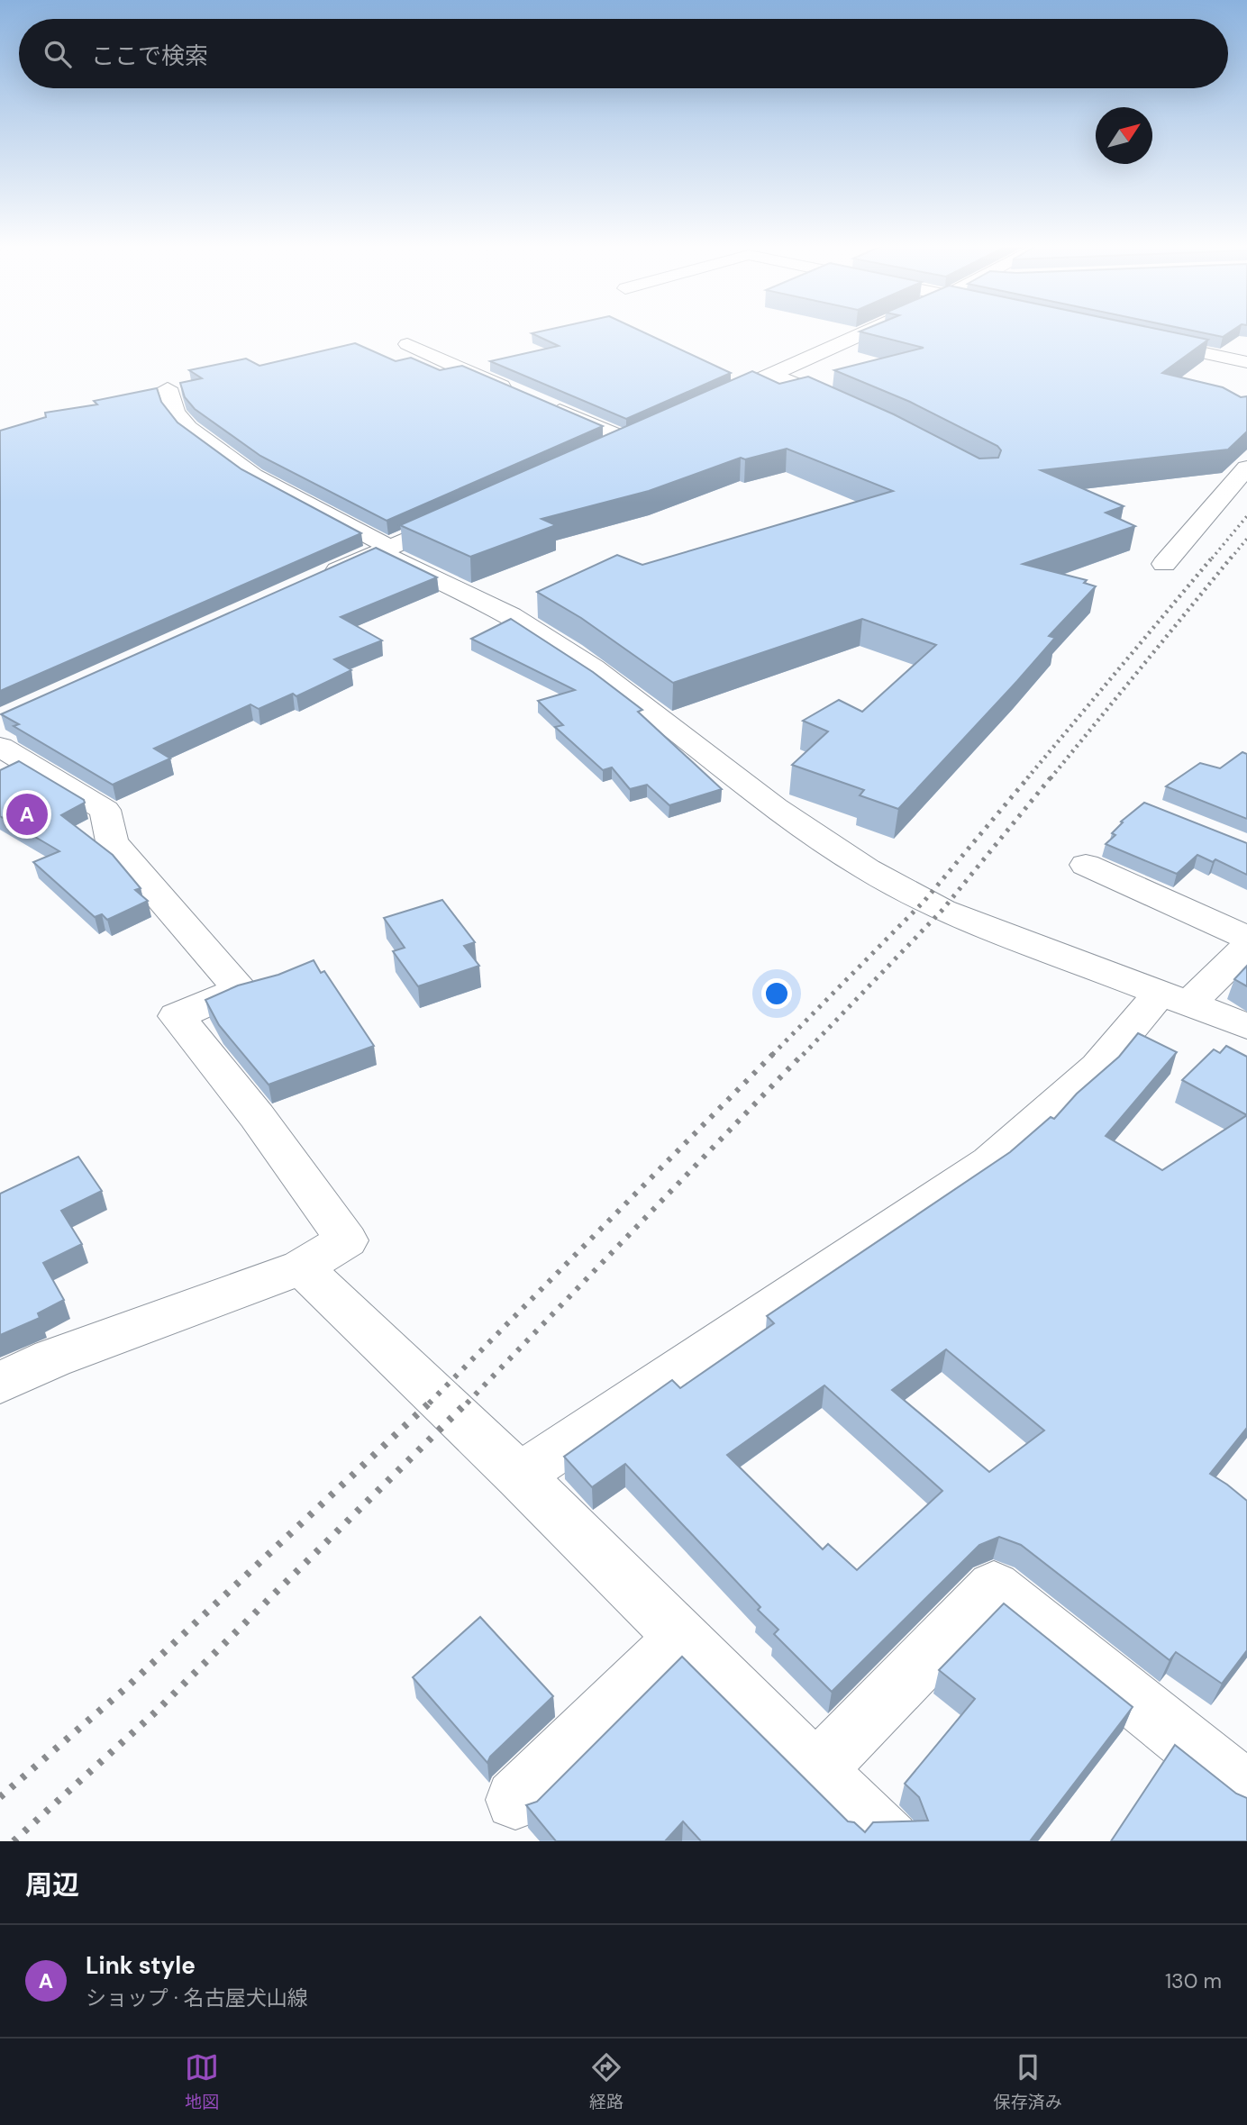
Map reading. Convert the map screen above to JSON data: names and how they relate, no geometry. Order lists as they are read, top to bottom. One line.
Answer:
{"north":"top right","page":{"search":"ここで検索","pins":"A","heading":"周辺","list":[{"mark":"A","name":"Link style","note":"ショップ · 名古屋犬山線","value":"130 m"}],"nav":["地図","経路","保存済み"]}}
